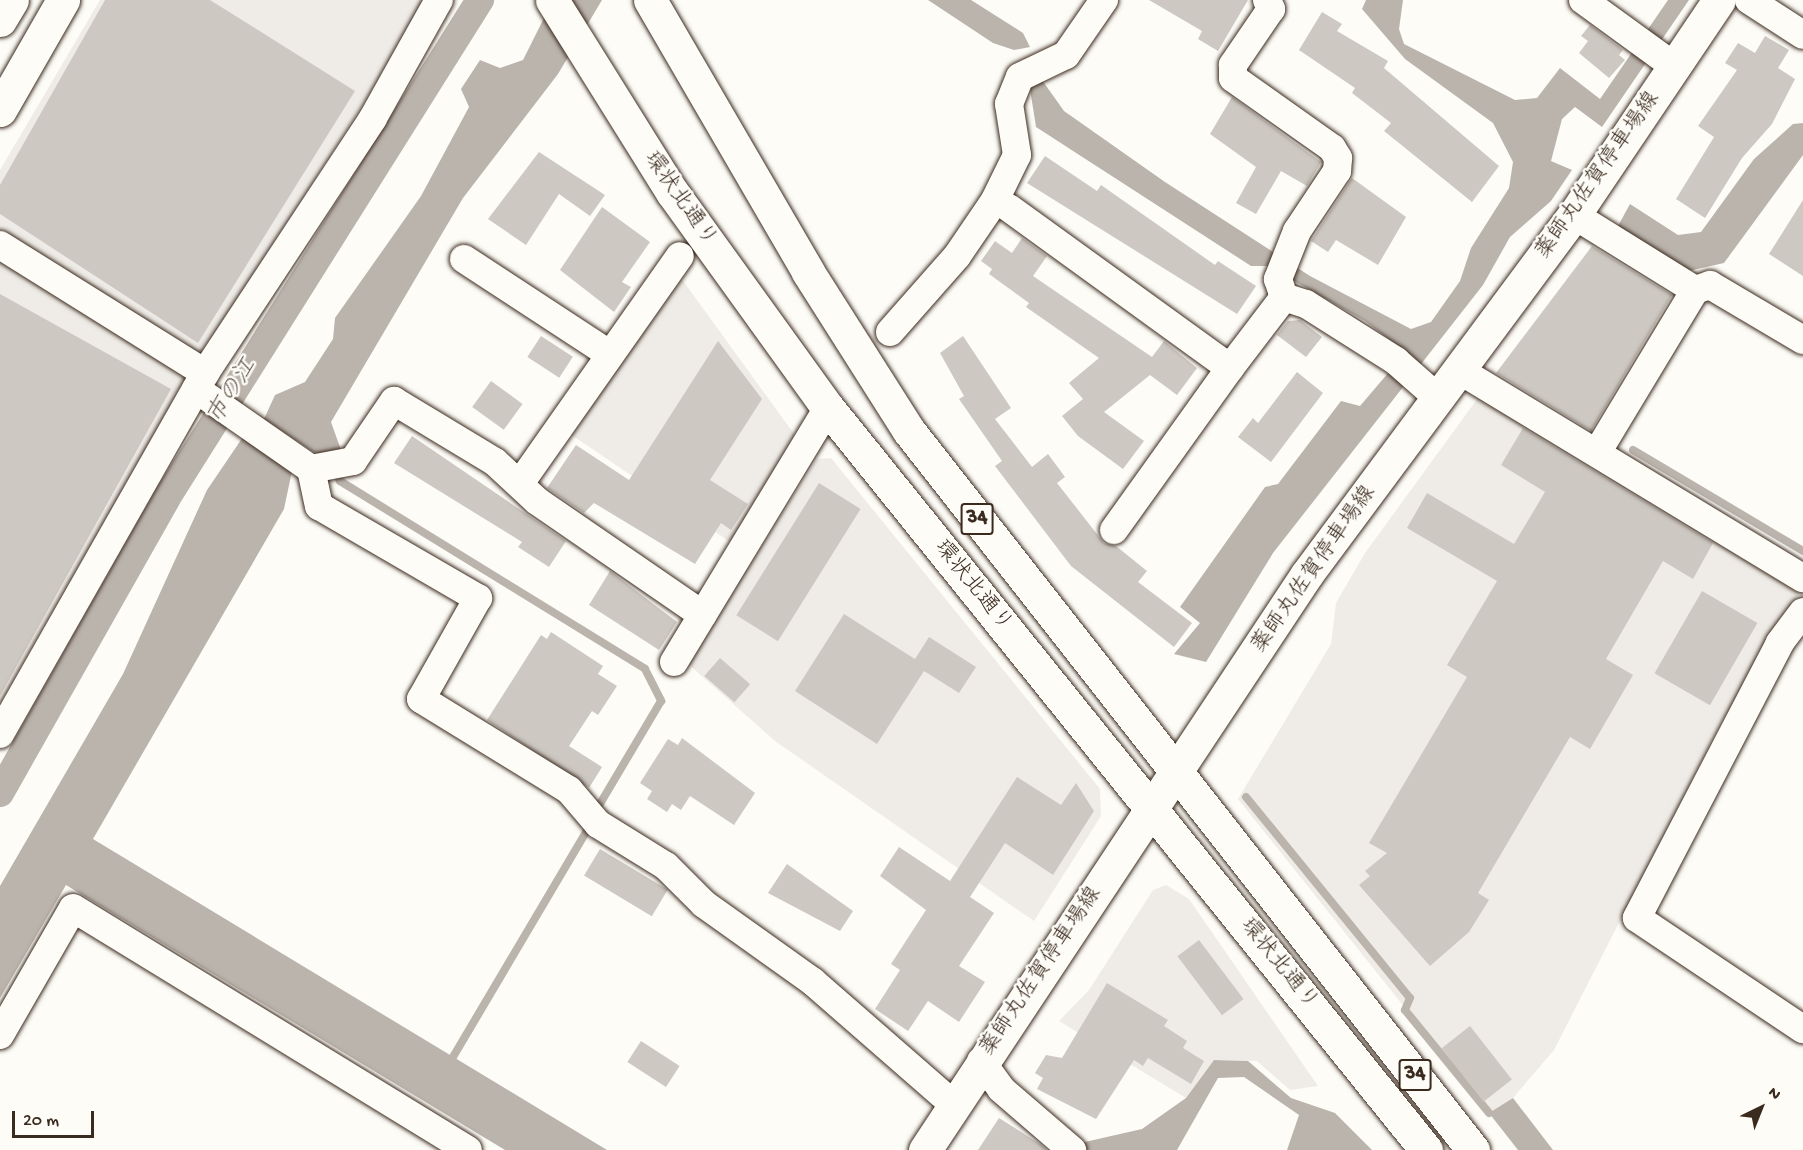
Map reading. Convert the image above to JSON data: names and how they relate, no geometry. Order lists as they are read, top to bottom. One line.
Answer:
{"streets":{"main road":["薬師丸佐賀停車場線","環状北通り","34"]},"crossings":[["薬師丸佐賀停車場線","環状北通り"]],"water":["市の江"],"scale_bar":"20 m","north":"top right"}
